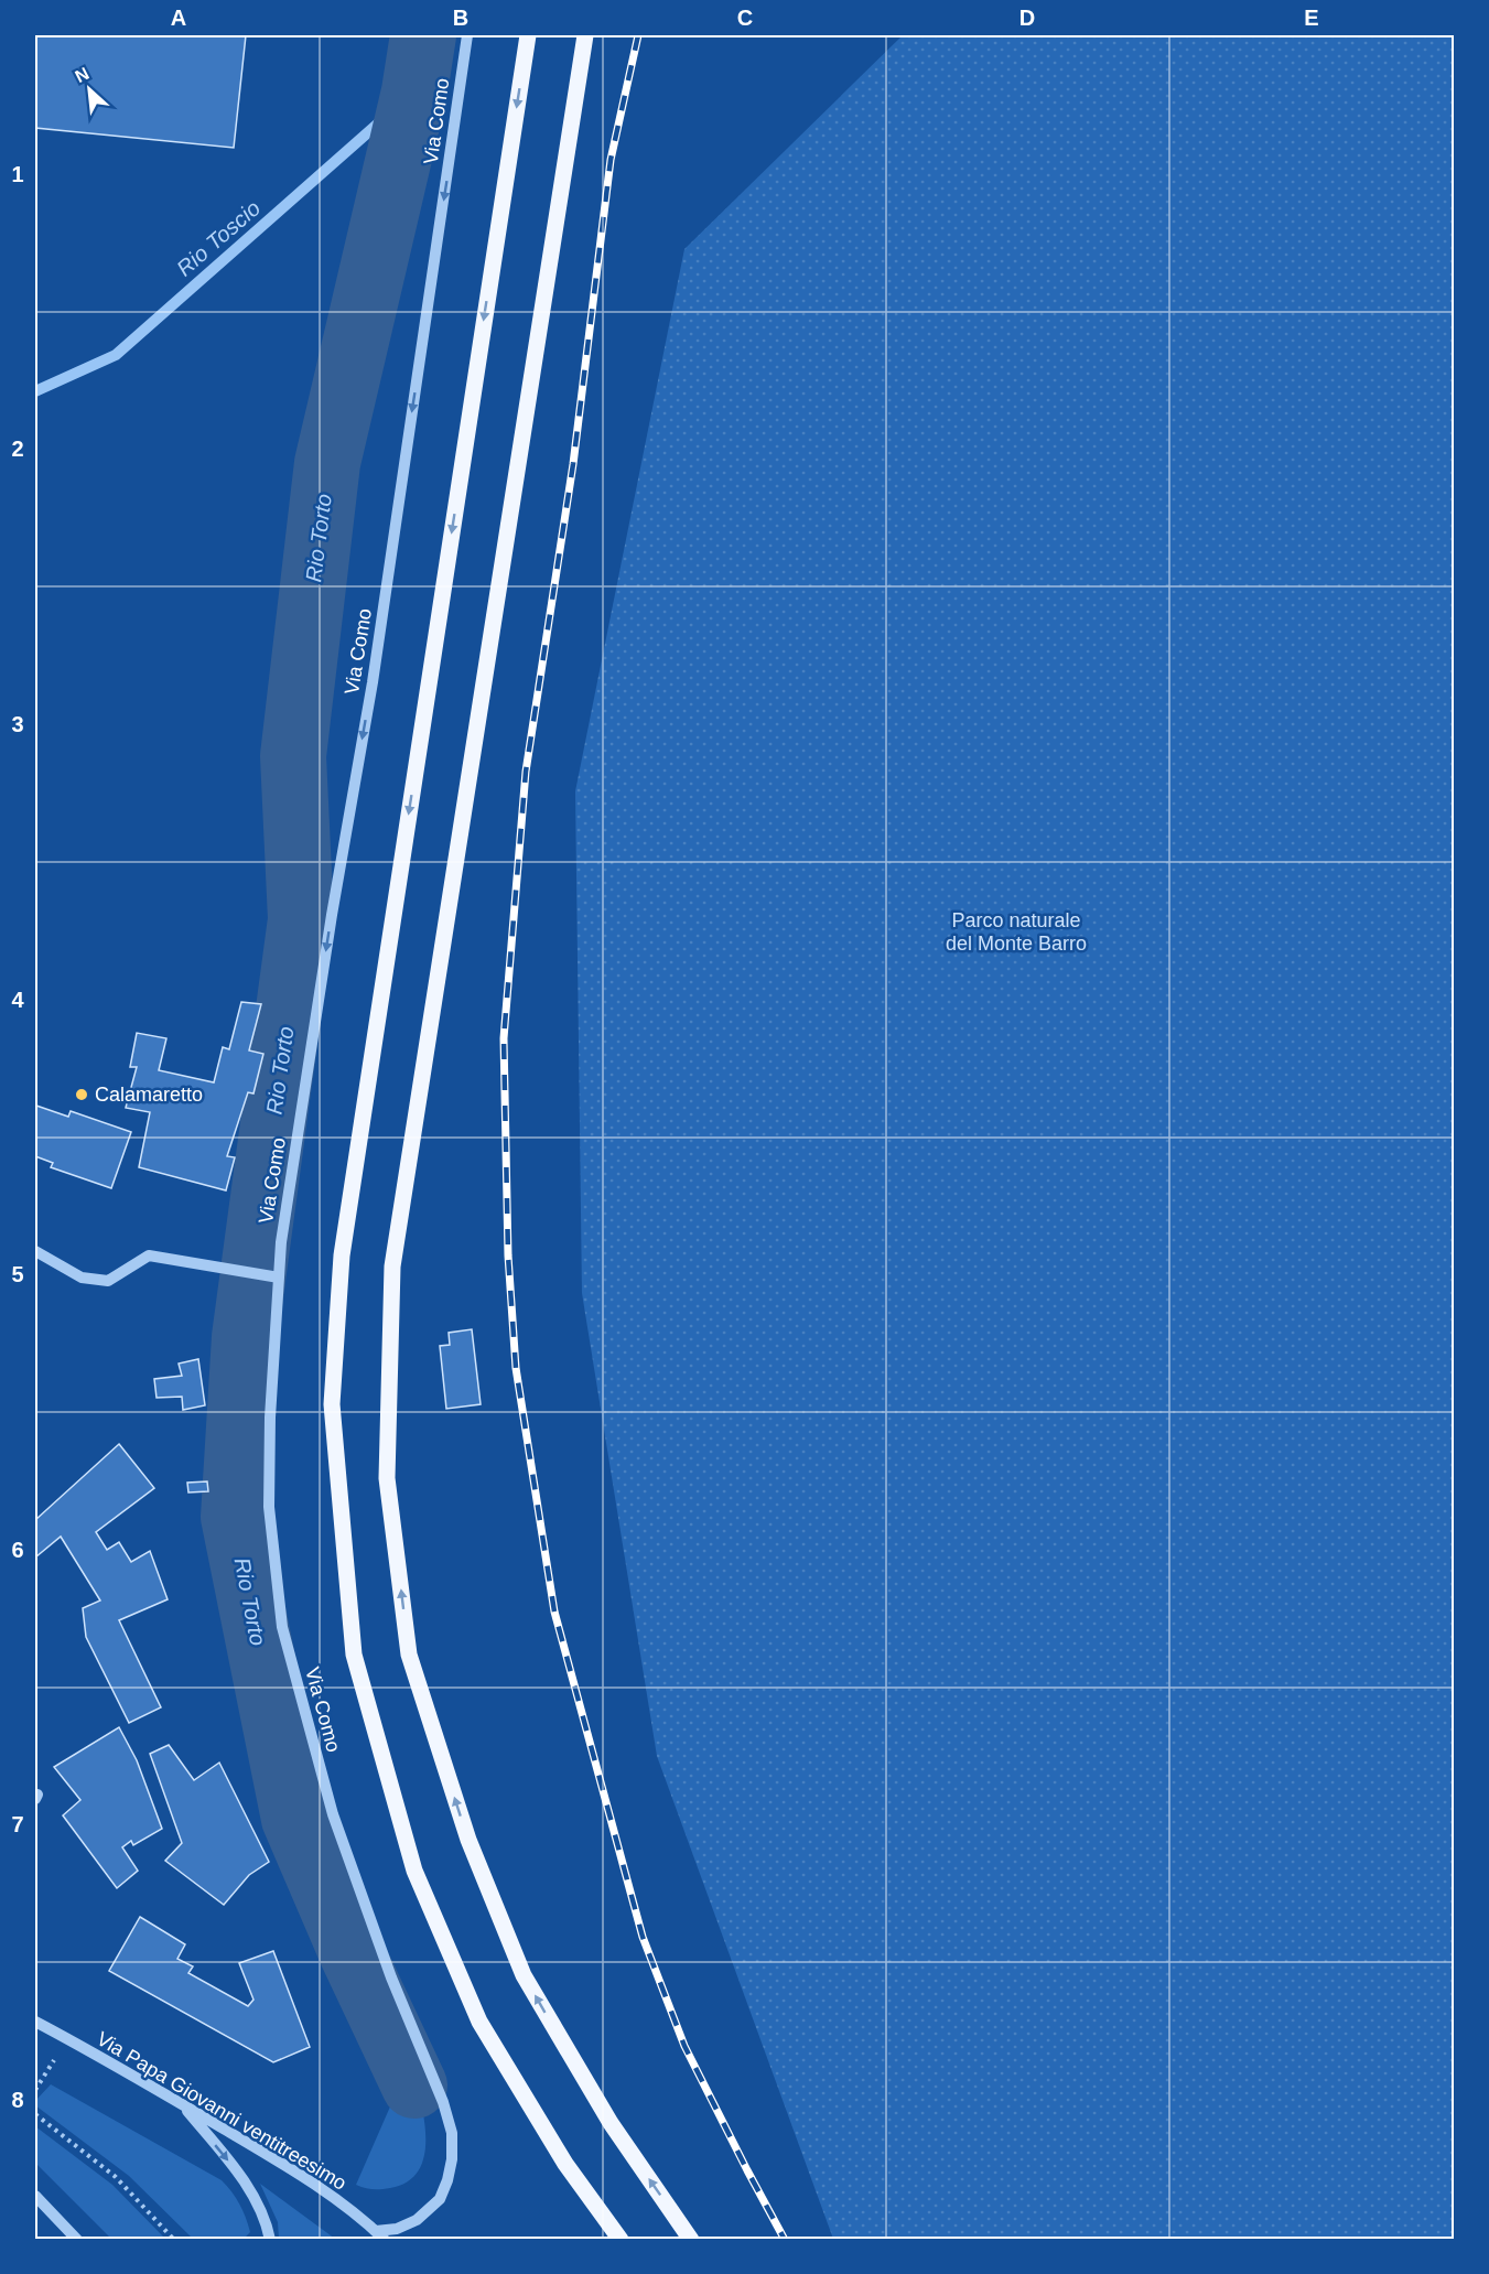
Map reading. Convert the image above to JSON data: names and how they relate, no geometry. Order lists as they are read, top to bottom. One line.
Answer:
{"streets":{"street":["Via Como","Via Papa Giovanni ventitreesimo"]},"crossings":[["Via Como","Via Papa Giovanni ventitreesimo"]],"one_way":["Via Como"],"water":["Rio Toscio","Rio Torto"],"parks":["Parco naturale del Monte Barro"],"places":["Calamaretto"],"north":"top left","grid":{"columns":["A","B","C","D","E"],"rows":["1","2","3","4","5","6","7","8"]}}
